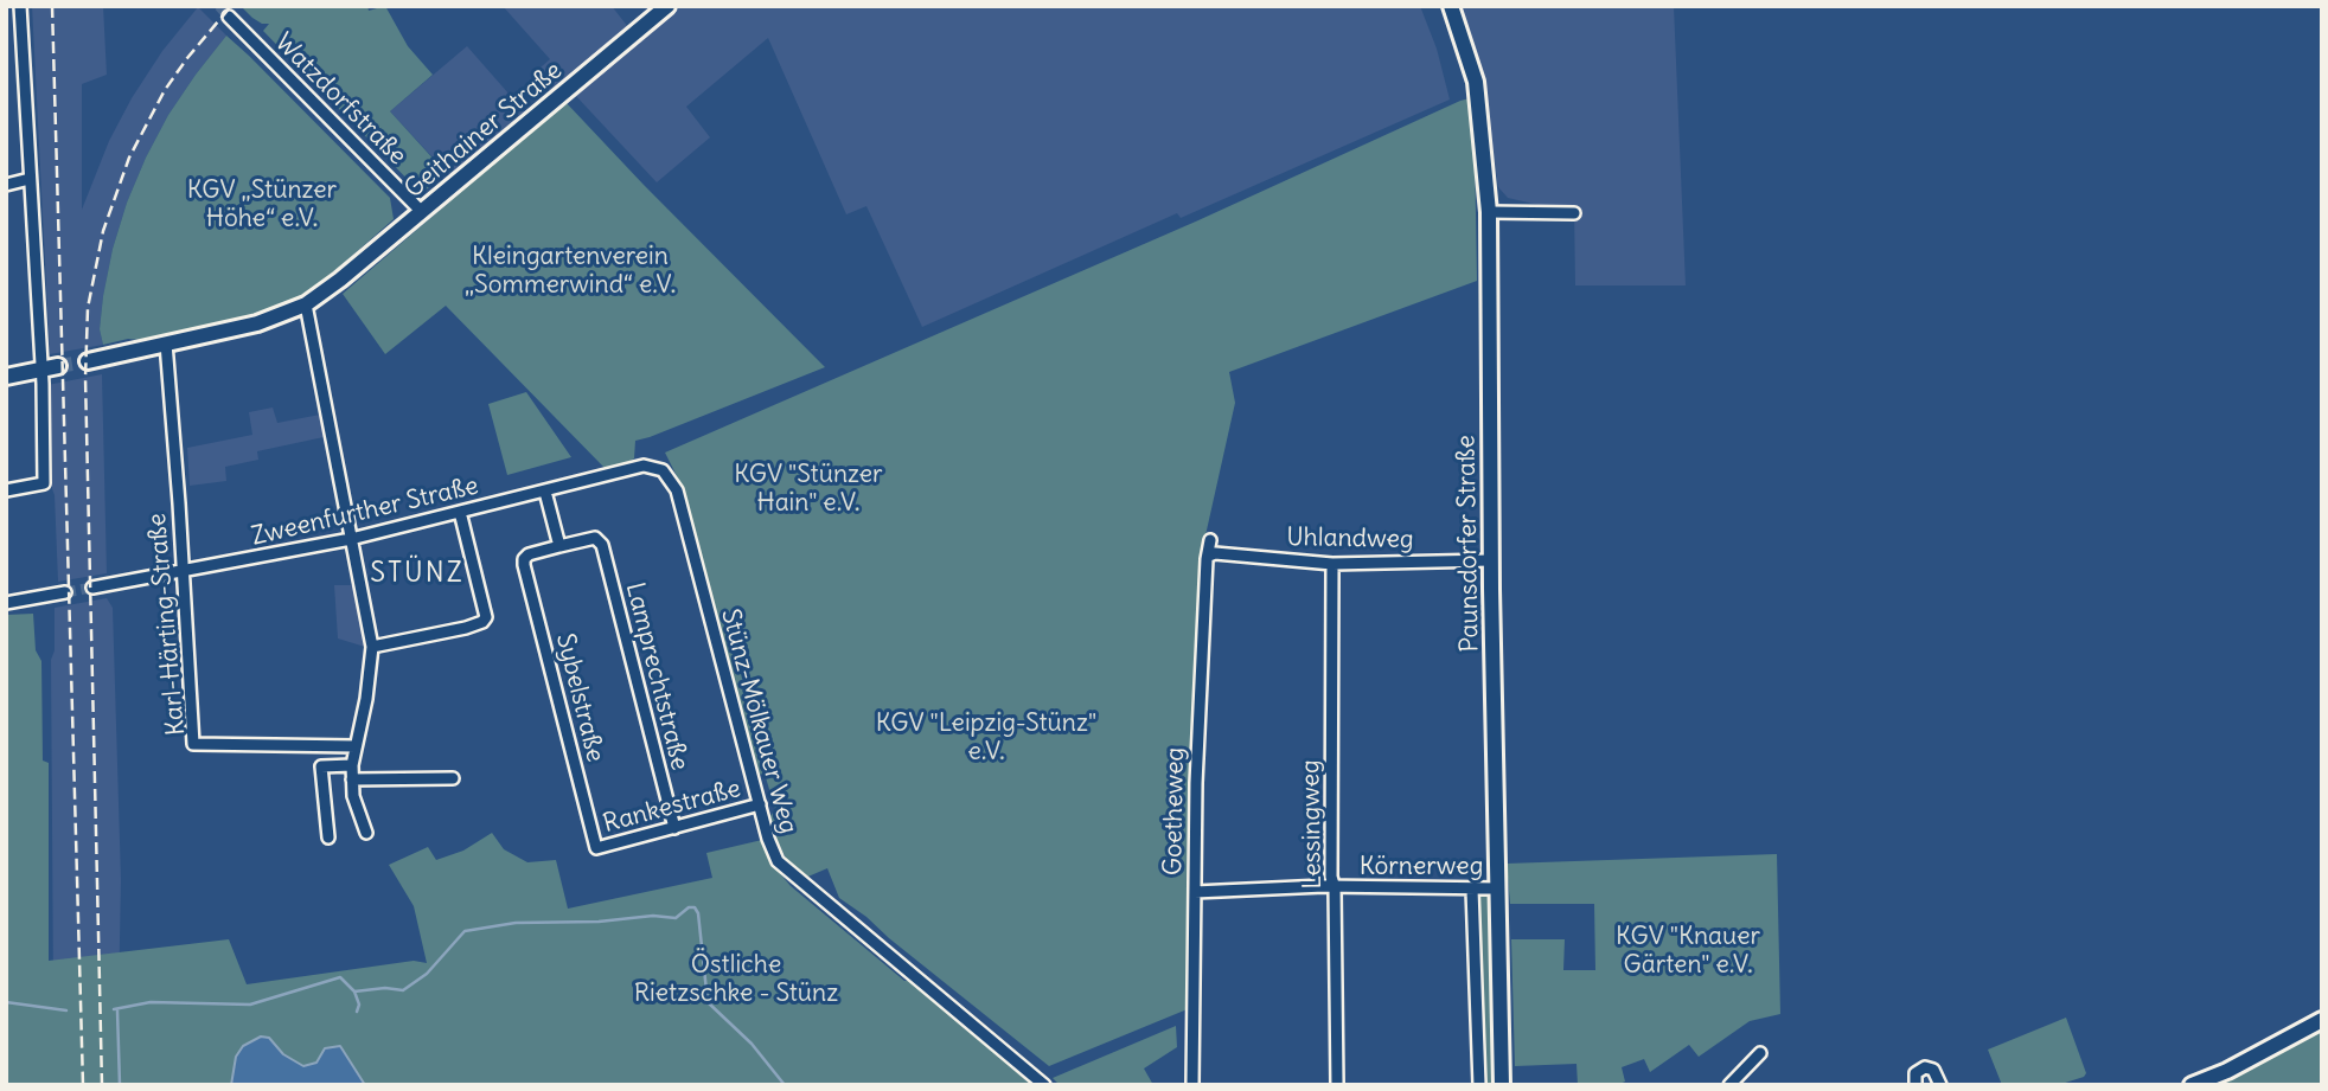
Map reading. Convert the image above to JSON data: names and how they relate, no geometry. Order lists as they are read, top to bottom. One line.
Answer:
{"streets":{"main road":["Geithainer Straße","Paunsdorfer Straße"],"street":["Watzdorfstraße","Zweenfurther Straße","Uhlandweg","Karl-Härting-Straße","Lamprechtstraße","Sybelstraße","Stünz-Mölkauer Weg","Rankestraße","Goetheweg","Lessingweg","Körnerweg"]},"crossings":[["Watzdorfstraße","Geithainer Straße"],["Geithainer Straße","Karl-Härting-Straße"],["Zweenfurther Straße","Karl-Härting-Straße"],["Zweenfurther Straße","Stünz-Mölkauer Weg"],["Uhlandweg","Paunsdorfer Straße"],["Uhlandweg","Goetheweg"],["Uhlandweg","Lessingweg"],["Paunsdorfer Straße","Körnerweg"],["Lamprechtstraße","Sybelstraße"],["Lamprechtstraße","Rankestraße"],["Sybelstraße","Rankestraße"],["Stünz-Mölkauer Weg","Rankestraße"],["Goetheweg","Körnerweg"],["Lessingweg","Körnerweg"]],"districts":["STÜNZ"],"parks":["KGV „Stünzer Höhe“ e.V.","Kleingartenverein „Sommerwind“ e.V.","KGV \"Stünzer Hain\" e.V.","KGV \"Leipzig-Stünz\" e.V.","KGV \"Knauer Gärten\" e.V.","Östliche Rietzschke - Stünz"]}
